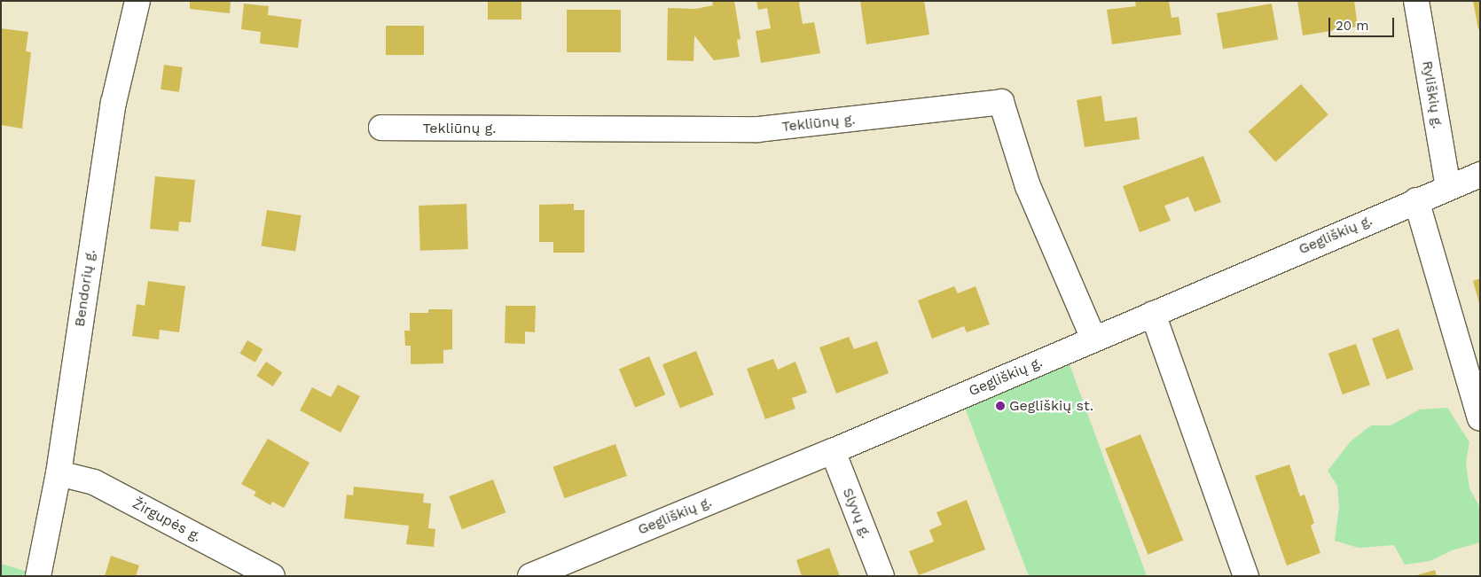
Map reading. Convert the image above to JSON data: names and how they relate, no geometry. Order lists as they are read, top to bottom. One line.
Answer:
{"streets":{"street":["Ryliškių g.","Tekliūnų g.","Gegliškių g.","Bendorių g.","Slyvų g.","Žirgupės g."]},"crossings":[["Ryliškių g.","Gegliškių g."],["Tekliūnų g.","Gegliškių g."],["Gegliškių g.","Slyvų g."],["Bendorių g.","Žirgupės g."]],"places":["Gegliškių st."],"scale_bar":"20 m"}
